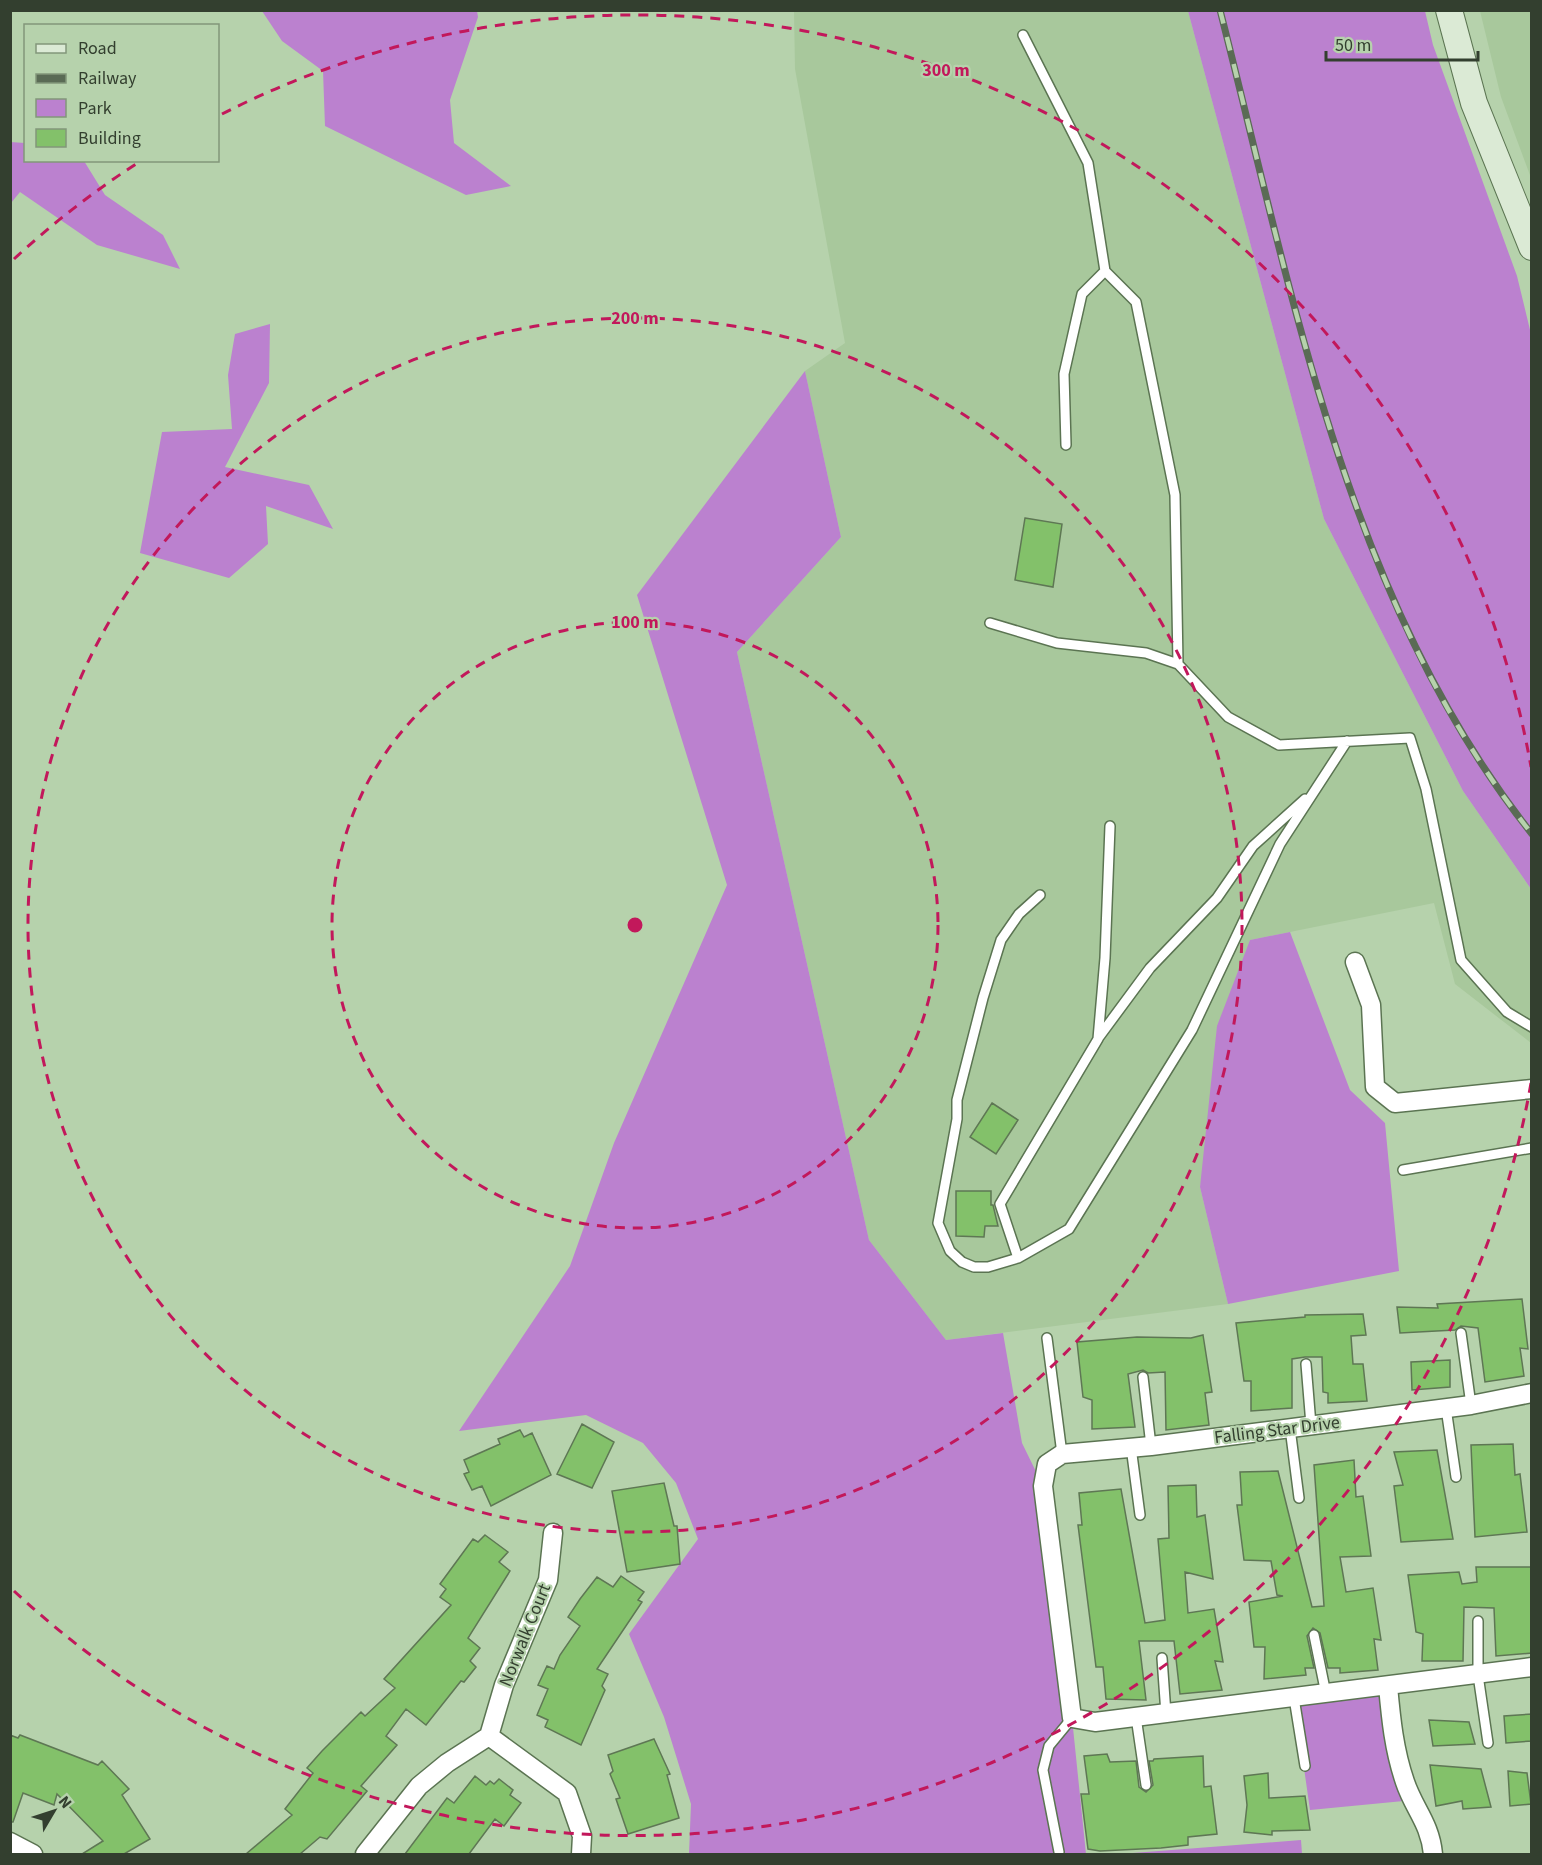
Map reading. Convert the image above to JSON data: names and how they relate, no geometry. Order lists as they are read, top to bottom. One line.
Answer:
{"streets":{"street":["Falling Star Drive","Norwalk Court"]},"legend":["Road","Railway","Park","Building"],"scale_bar":"50 m","north":"top right","rings":["300 m","200 m","100 m"]}
